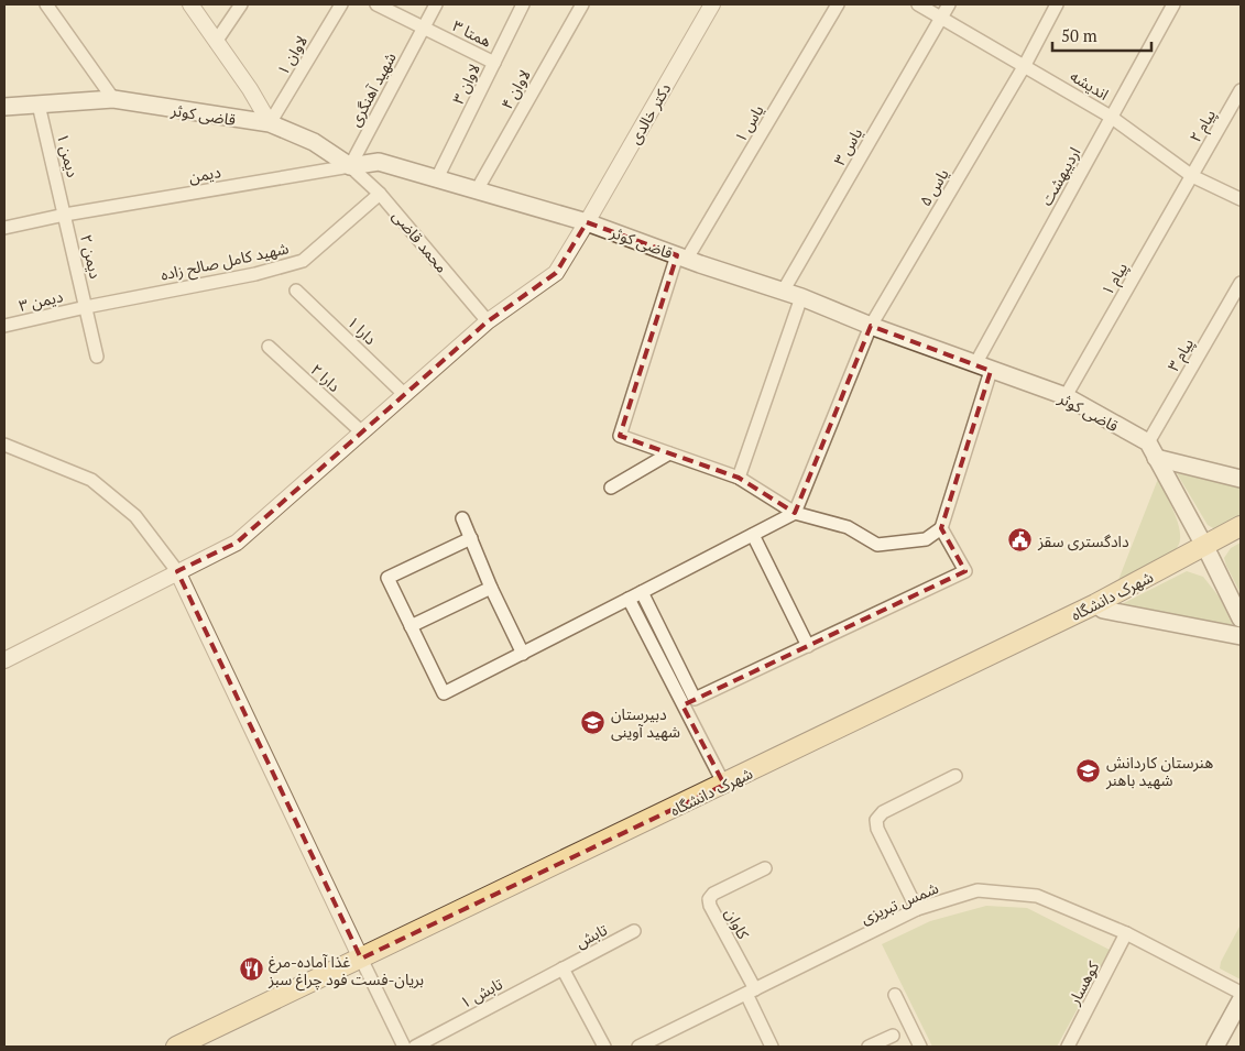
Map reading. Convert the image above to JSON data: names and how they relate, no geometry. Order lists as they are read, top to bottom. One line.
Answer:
{"streets":{"main road":["قاضی کوثر","شهرک دانشگاه"],"street":["همتا ۳","لاوان ۱","لاوان ۳","اندیشه","شهید آهنگری","لاوان ۴","دکتر خالدی","یاس ۱","پیام ۲","یاس ۳","دیمن ۱","دیمن","اردیبهشت","یاس ۵","محمد قاضی","دیمن ۲","شهید کامل صالح زاده","پیام ۱","دیمن ۳","دارا ۱","پیام ۳","دارا ۲","شمس تبریزی","کاوان","تابش","کوهسار","تابش ۱"]},"crossings":[["همتا ۳","لاوان ۳"],["همتا ۳","شهید آهنگری"],["لاوان ۱","قاضی کوثر"],["لاوان ۳","قاضی کوثر"],["اندیشه","پیام ۲"],["اندیشه","یاس ۳"],["اندیشه","اردیبهشت"],["اندیشه","یاس ۵"],["اندیشه","پیام ۱"],["شهید آهنگری","قاضی کوثر"],["شهید آهنگری","دیمن"],["شهید آهنگری","محمد قاضی"],["لاوان ۴","قاضی کوثر"],["دکتر خالدی","قاضی کوثر"],["دکتر خالدی","محمد قاضی"],["دکتر خالدی","دارا ۱"],["دکتر خالدی","دارا ۲"],["قاضی کوثر","یاس ۱"],["قاضی کوثر","یاس ۳"],["قاضی کوثر","دیمن ۱"],["قاضی کوثر","دیمن"],["قاضی کوثر","اردیبهشت"],["قاضی کوثر","یاس ۵"],["قاضی کوثر","محمد قاضی"],["قاضی کوثر","پیام ۱"],["قاضی کوثر","پیام ۳"],["پیام ۲","پیام ۱"],["دیمن ۱","دیمن"],["دیمن ۱","دیمن ۲"],["دیمن","محمد قاضی"],["دیمن","دیمن ۲"],["محمد قاضی","شهید کامل صالح زاده"],["دیمن ۲","شهید کامل صالح زاده"],["دیمن ۲","دیمن ۳"],["شهید کامل صالح زاده","دیمن ۳"],["شمس تبریزی","کاوان"],["شمس تبریزی","کوهسار"],["تابش","تابش ۱"]],"places":{"public building":["دادگستری سقز"],"school or university":["دبیرستان شهید آوینی","هنرستان کاردانش شهید باهنر"],"restaurant":["غذا آماده-مرغ بریان-فست فود چراغ سبز"]},"scale_bar":"50 m"}
